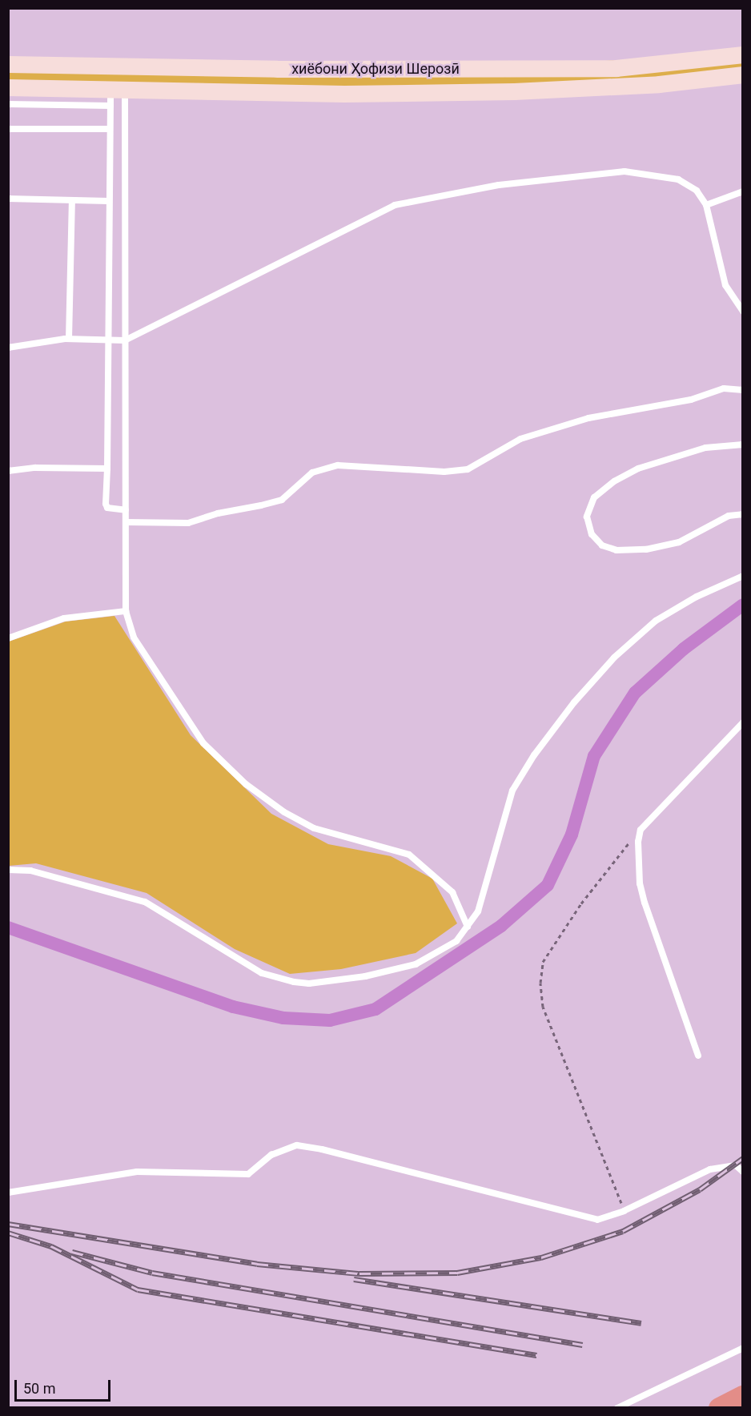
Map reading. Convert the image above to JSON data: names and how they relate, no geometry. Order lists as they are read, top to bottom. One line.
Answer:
{"streets":{"main road":["хиёбони Ҳофизи Шерозӣ"]},"scale_bar":"50 m"}
